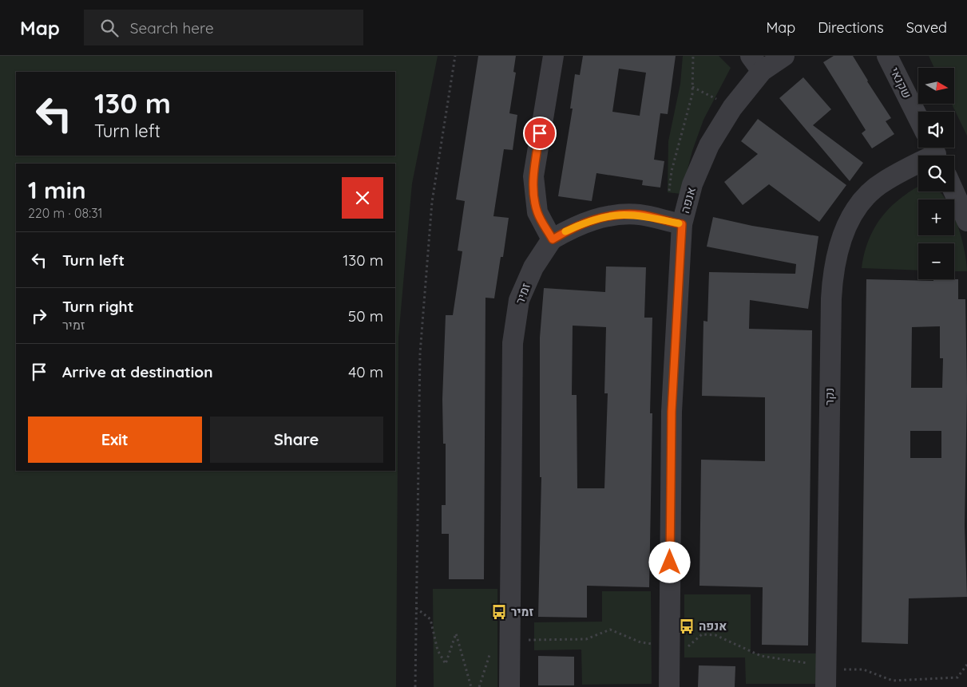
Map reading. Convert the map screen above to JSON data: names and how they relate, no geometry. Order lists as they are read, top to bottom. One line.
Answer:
{"streets":{"street":["שקנאי","אנפה","זמיר","נקר"]},"places":{"bus stop":["זמיר","אנפה"]},"north":"right","page":{"header":"Map","search":"Search here","nav":["Map","Directions","Saved"],"map_buttons":["+","−"],"turn":["130 m","Turn left"],"heading":["1 min","220 m · 08:31"],"list":[{"name":"Turn left","value":"130 m"},{"name":"Turn right","note":"זמיר","value":"50 m"},{"name":"Arrive at destination","value":"40 m"}],"buttons":["Exit","Share"]}}
